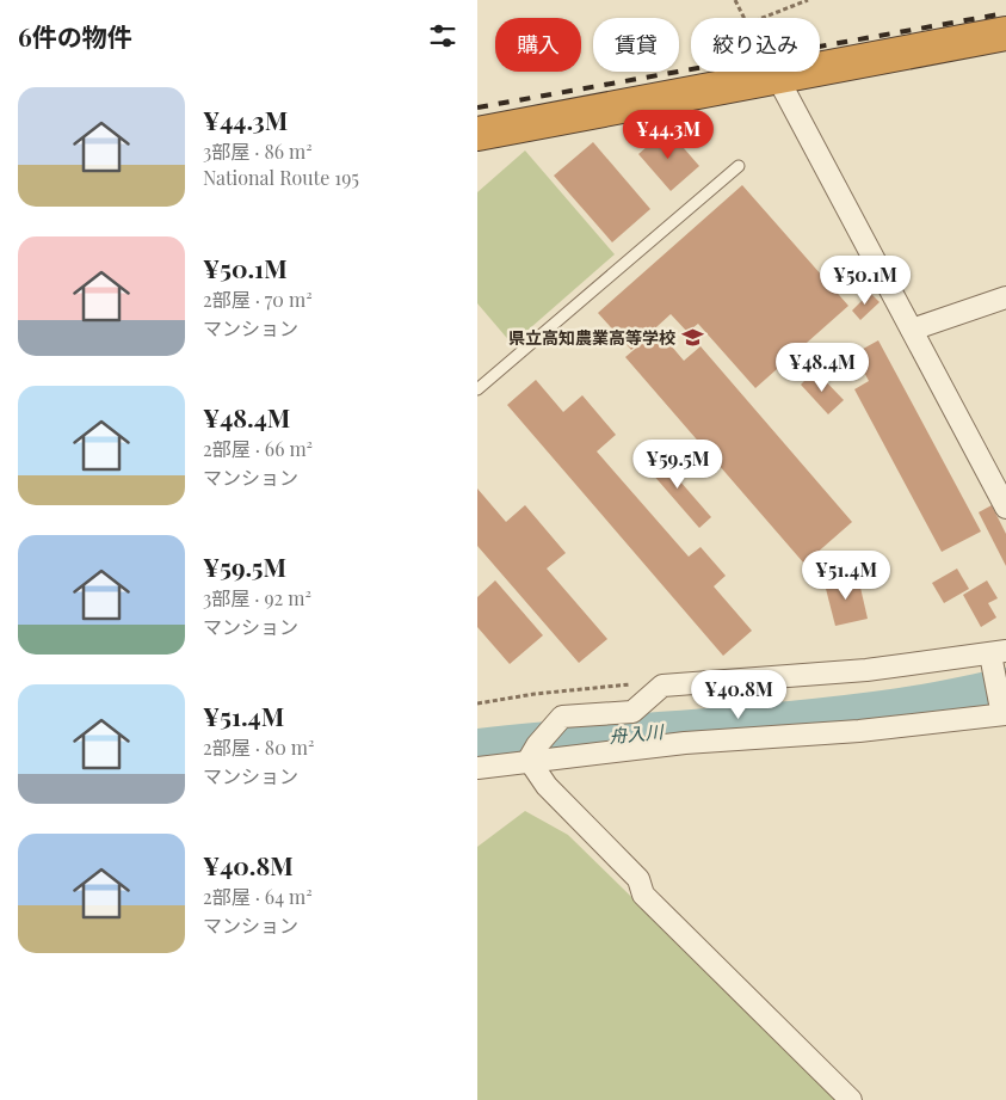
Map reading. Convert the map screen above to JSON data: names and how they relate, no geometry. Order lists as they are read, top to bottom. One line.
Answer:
{"water":["舟入川"],"places":{"school or university":["県立高知農業高等学校"]},"page":{"heading":"6件の物件","chip":["購入","賃貸","絞り込み"],"list":[{"name":"¥44.3M","note":"3部屋 · 86 m² · National Route 195"},{"name":"¥50.1M","note":"2部屋 · 70 m² · マンション"},{"name":"¥48.4M","note":"2部屋 · 66 m² · マンション"},{"name":"¥59.5M","note":"3部屋 · 92 m² · マンション"},{"name":"¥51.4M","note":"2部屋 · 80 m² · マンション"},{"name":"¥40.8M","note":"2部屋 · 64 m² · マンション"}],"price":["¥44.3M","¥50.1M","¥48.4M","¥59.5M","¥51.4M","¥40.8M"]}}
